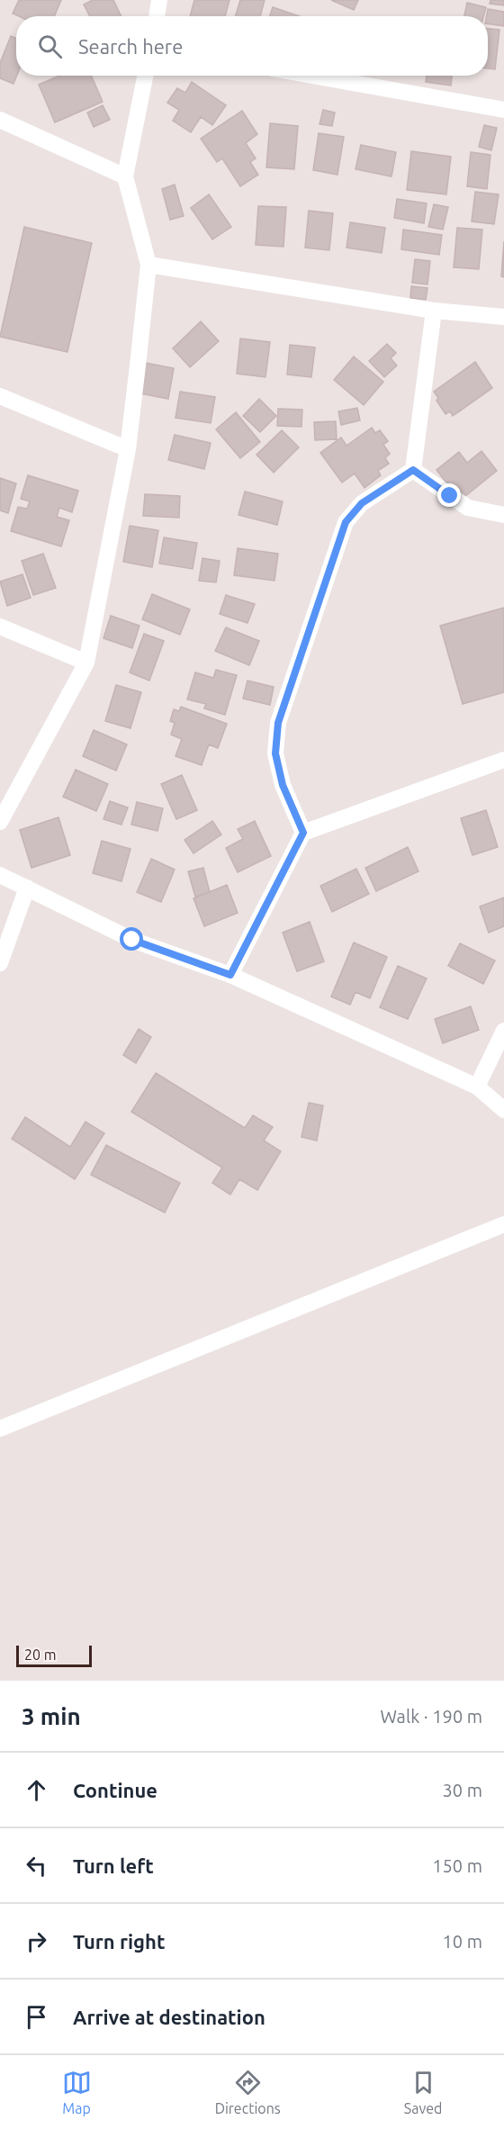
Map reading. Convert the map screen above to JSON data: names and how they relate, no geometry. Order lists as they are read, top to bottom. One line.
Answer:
{"scale_bar":"20 m","page":{"search":"Search here","scale":"20 m","heading":["3 min","Walk · 190 m"],"list":[["Continue","30 m"],["Turn left","150 m"],["Turn right","10 m"],"Arrive at destination"],"nav":["Map","Directions","Saved"]}}
